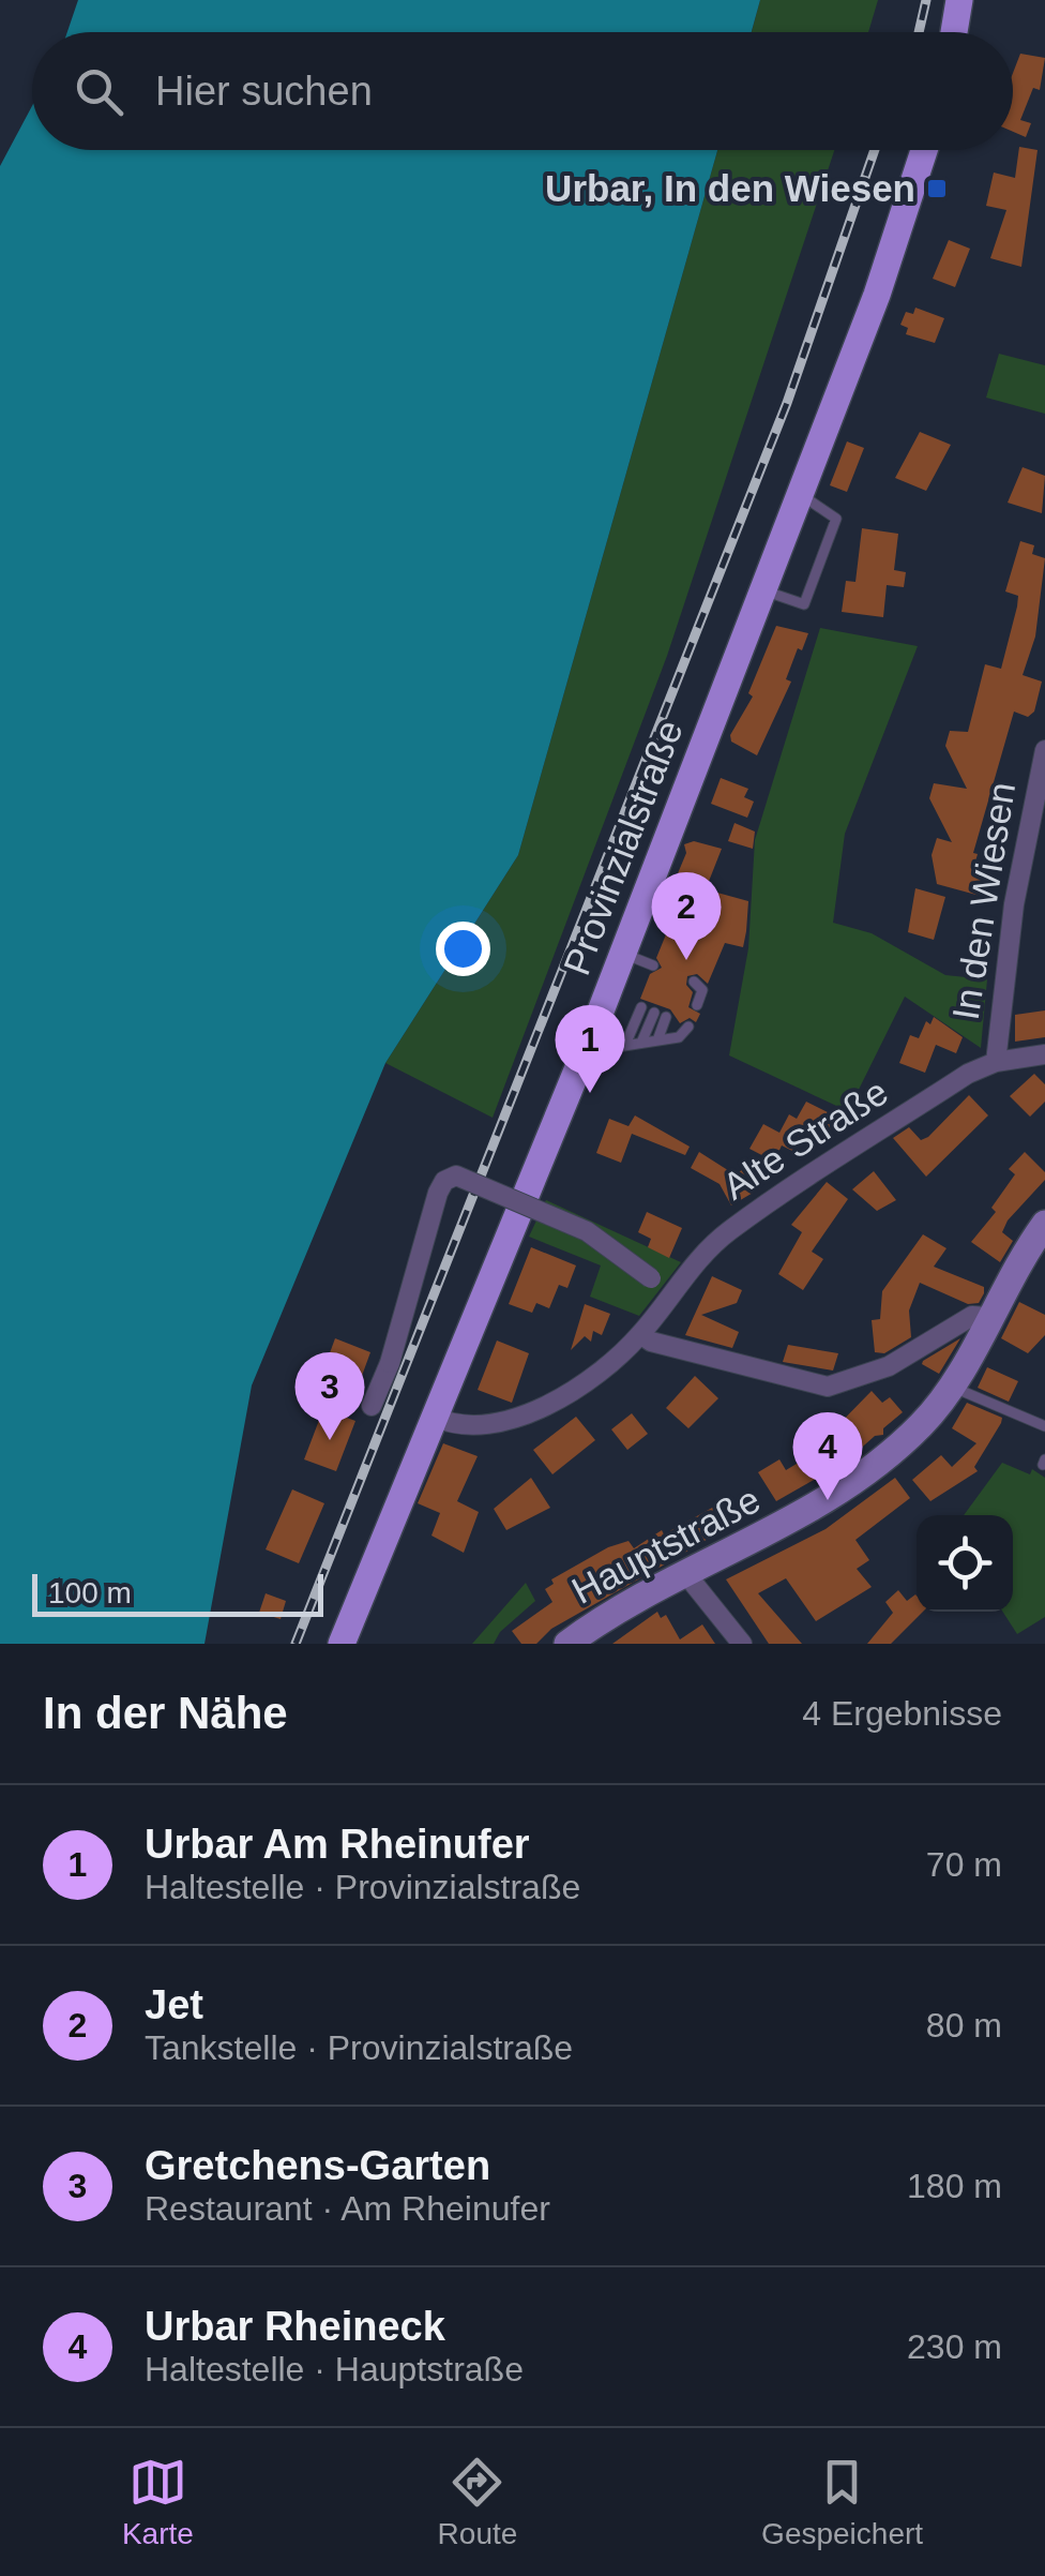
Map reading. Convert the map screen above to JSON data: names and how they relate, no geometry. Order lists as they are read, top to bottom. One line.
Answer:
{"streets":{"main road":["Provinzialstraße"],"street":["In den Wiesen","Alte Straße","Hauptstraße"]},"crossings":[["Provinzialstraße","Alte Straße"],["In den Wiesen","Alte Straße"]],"places":{"transit":["Urbar, In den Wiesen"]},"scale_bar":"100 m","page":{"search":"Hier suchen","pins":["2","1","3","4"],"scale":"100 m","heading":["In der Nähe","4 Ergebnisse"],"list":[{"mark":"1","name":"Urbar Am Rheinufer","note":"Haltestelle · Provinzialstraße","value":"70 m"},{"mark":"2","name":"Jet","note":"Tankstelle · Provinzialstraße","value":"80 m"},{"mark":"3","name":"Gretchens-Garten","note":"Restaurant · Am Rheinufer","value":"180 m"},{"mark":"4","name":"Urbar Rheineck","note":"Haltestelle · Hauptstraße","value":"230 m"}],"nav":["Karte","Route","Gespeichert"]}}
